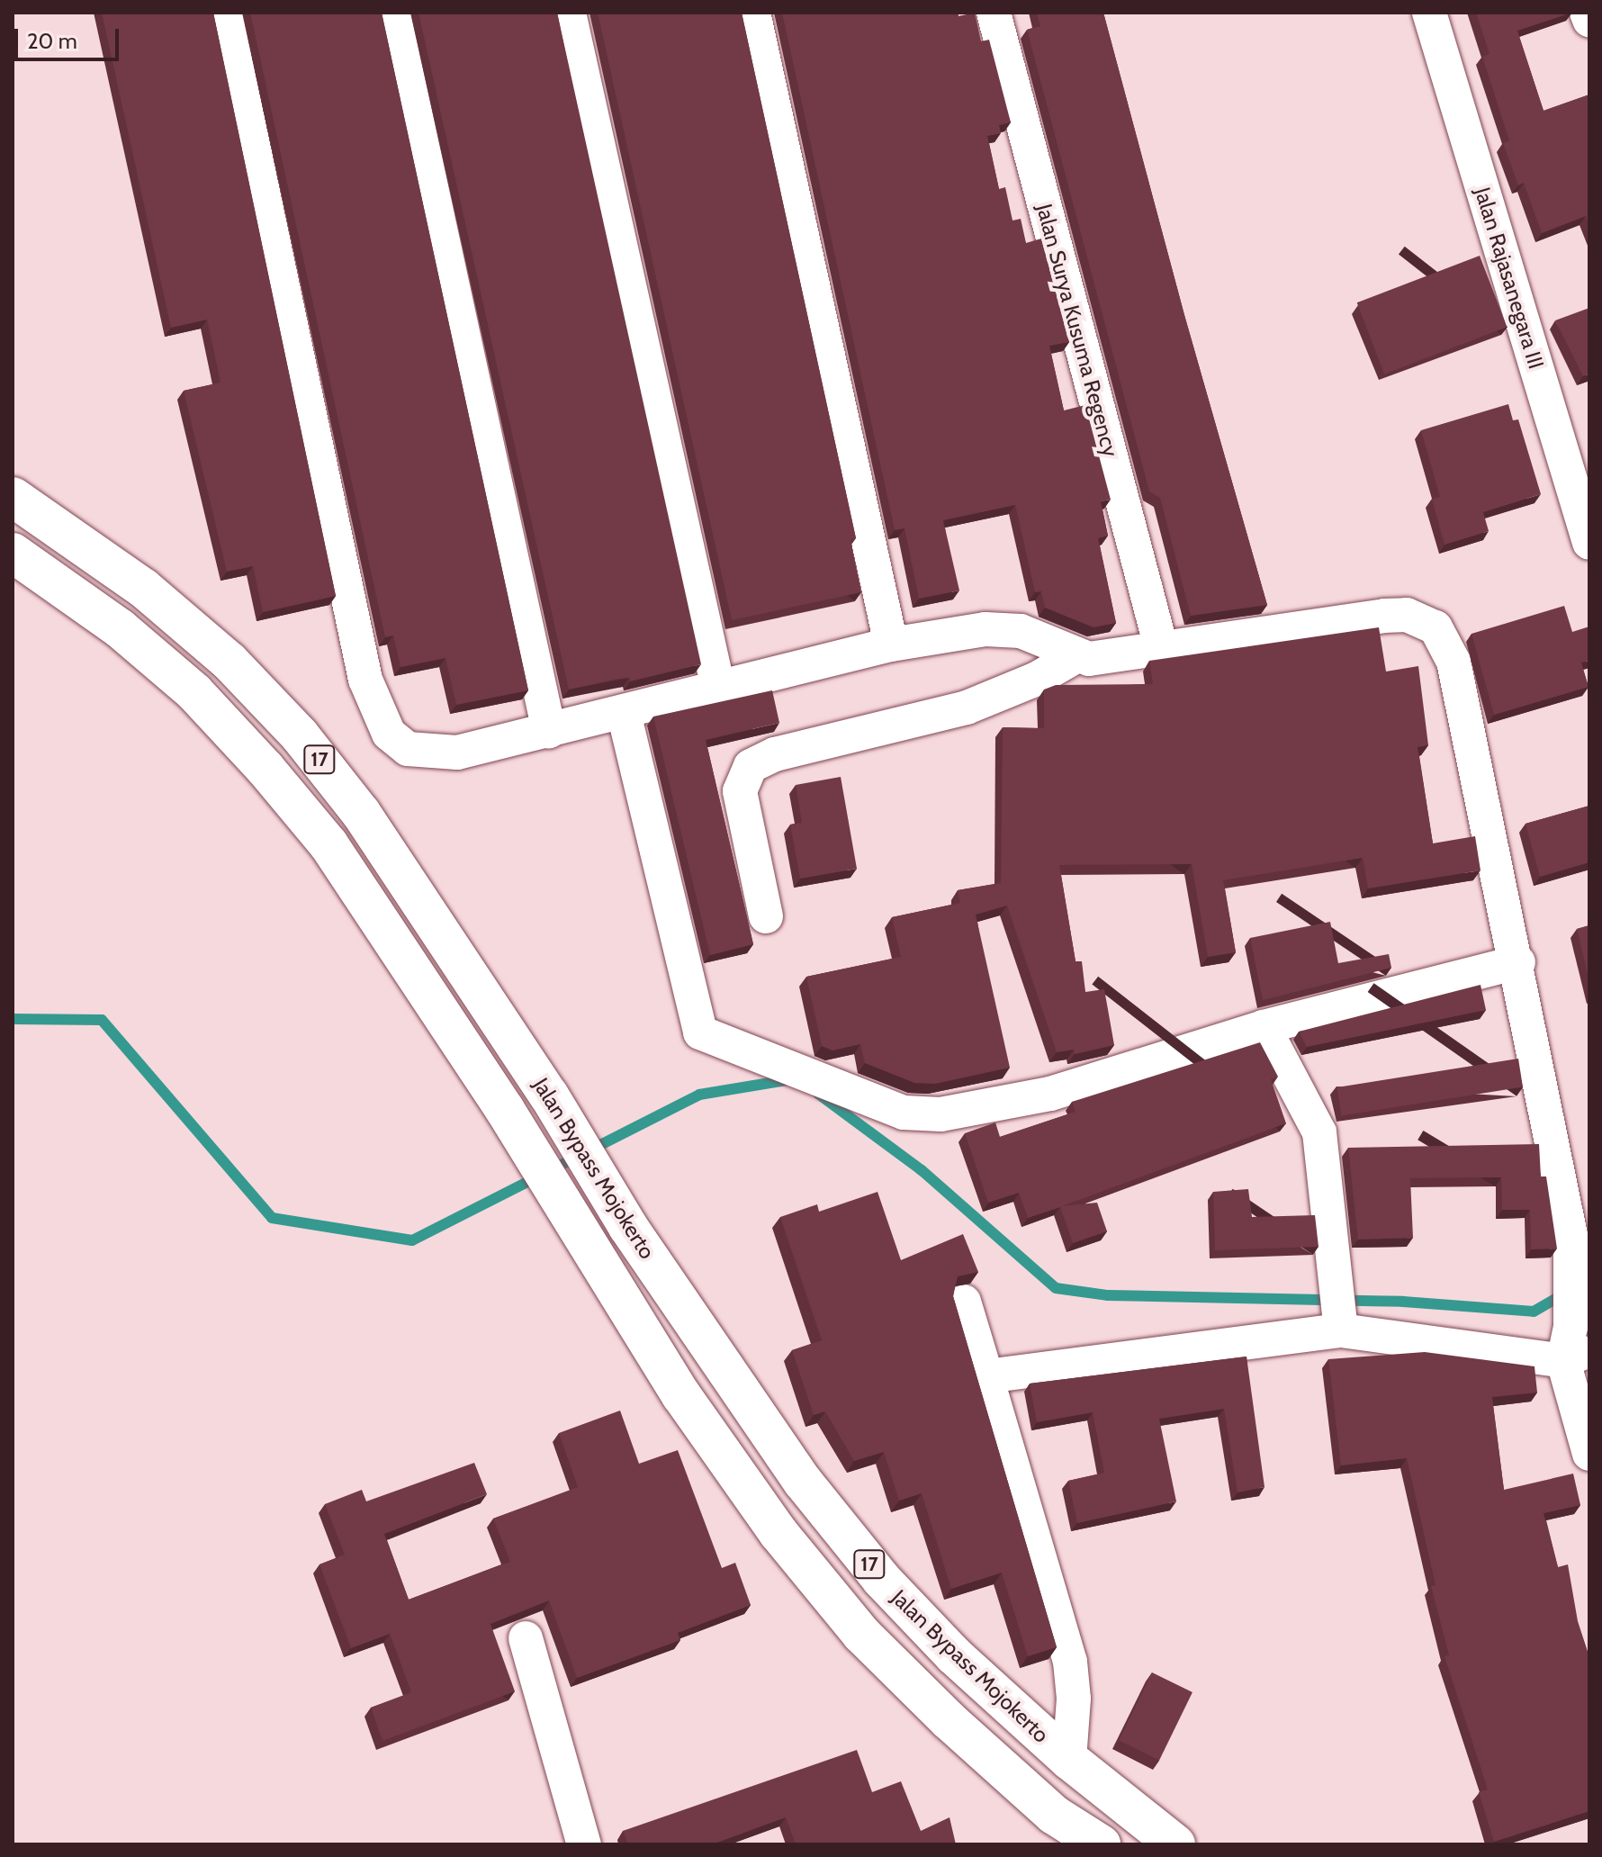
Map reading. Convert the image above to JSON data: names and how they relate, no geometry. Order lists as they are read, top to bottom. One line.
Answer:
{"streets":{"highway":["17","Jalan Bypass Mojokerto"],"street":["Jalan Rajasanegara III","Jalan Surya Kusuma Regency"]},"scale_bar":"20 m"}
